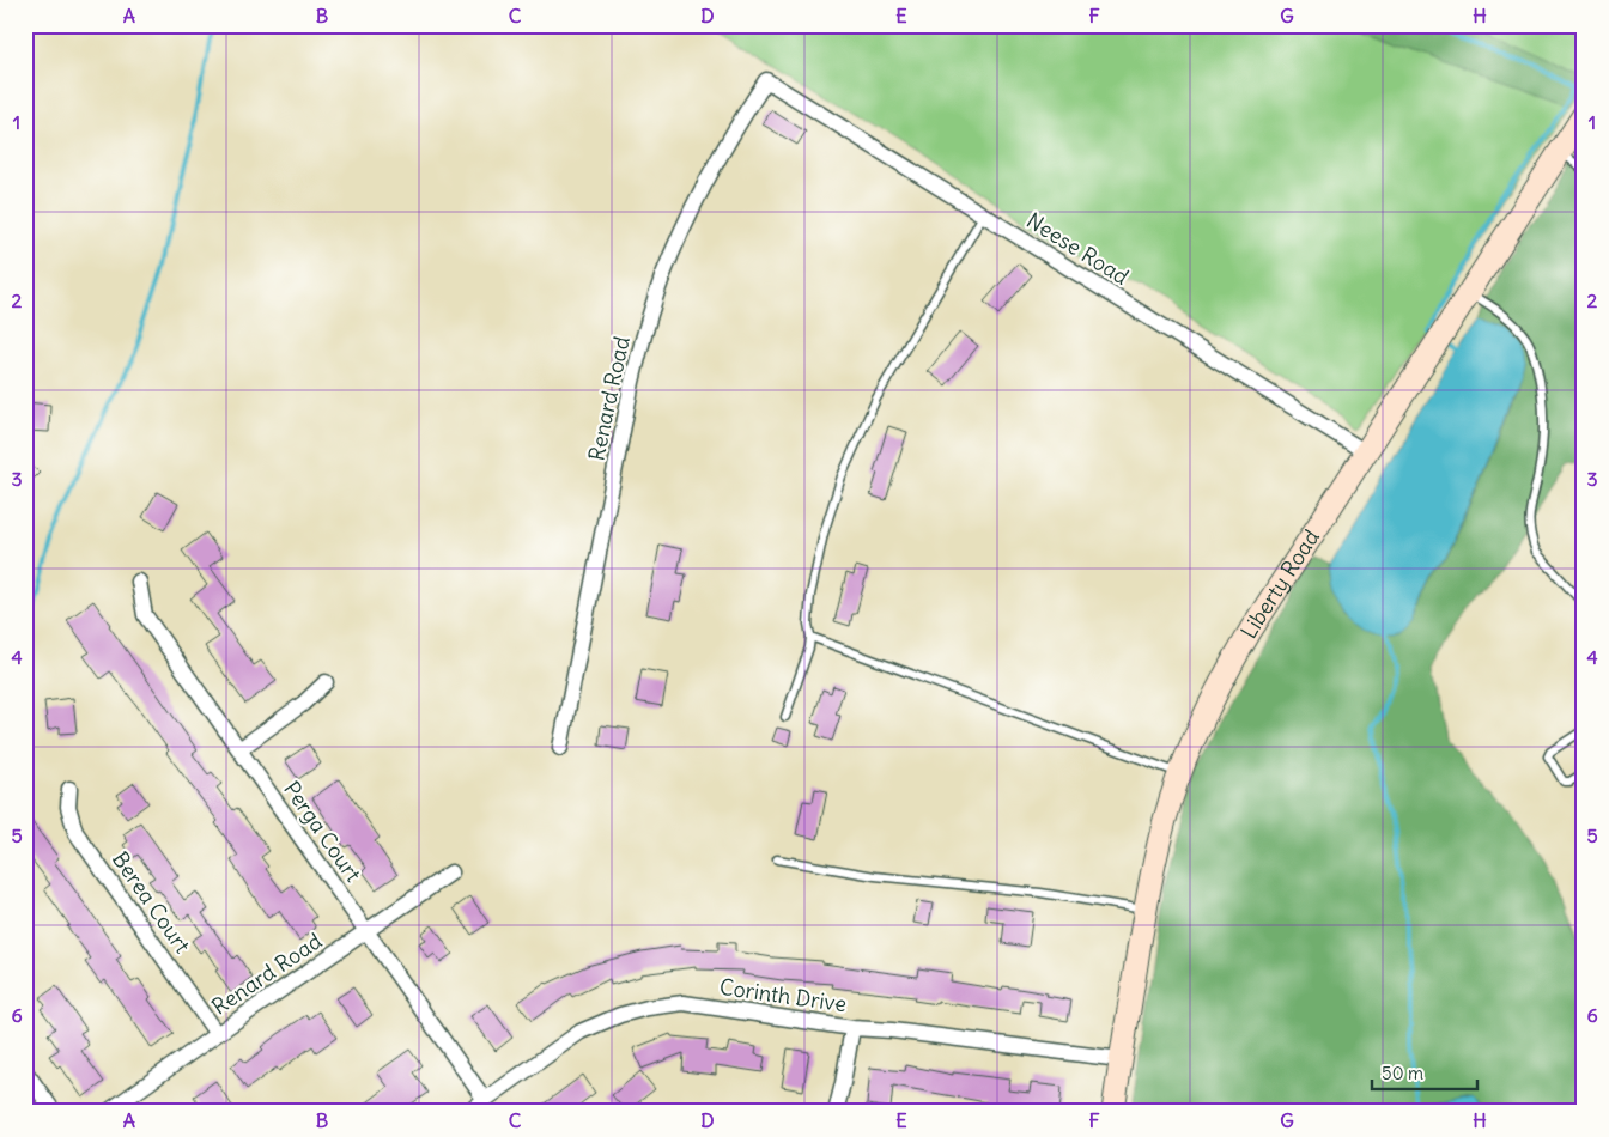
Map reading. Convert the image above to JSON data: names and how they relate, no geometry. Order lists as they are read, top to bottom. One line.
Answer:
{"streets":{"street":["Neese Road","Renard Road","Liberty Road","Perga Court","Berea Court","Corinth Drive"]},"crossings":[["Neese Road","Renard Road"],["Neese Road","Liberty Road"],["Renard Road","Perga Court"],["Renard Road","Berea Court"],["Liberty Road","Corinth Drive"],["Perga Court","Corinth Drive"]],"scale_bar":"50 m","grid":{"columns":["A","B","C","D","E","F","G","H"],"rows":["1","2","3","4","5","6"]}}
